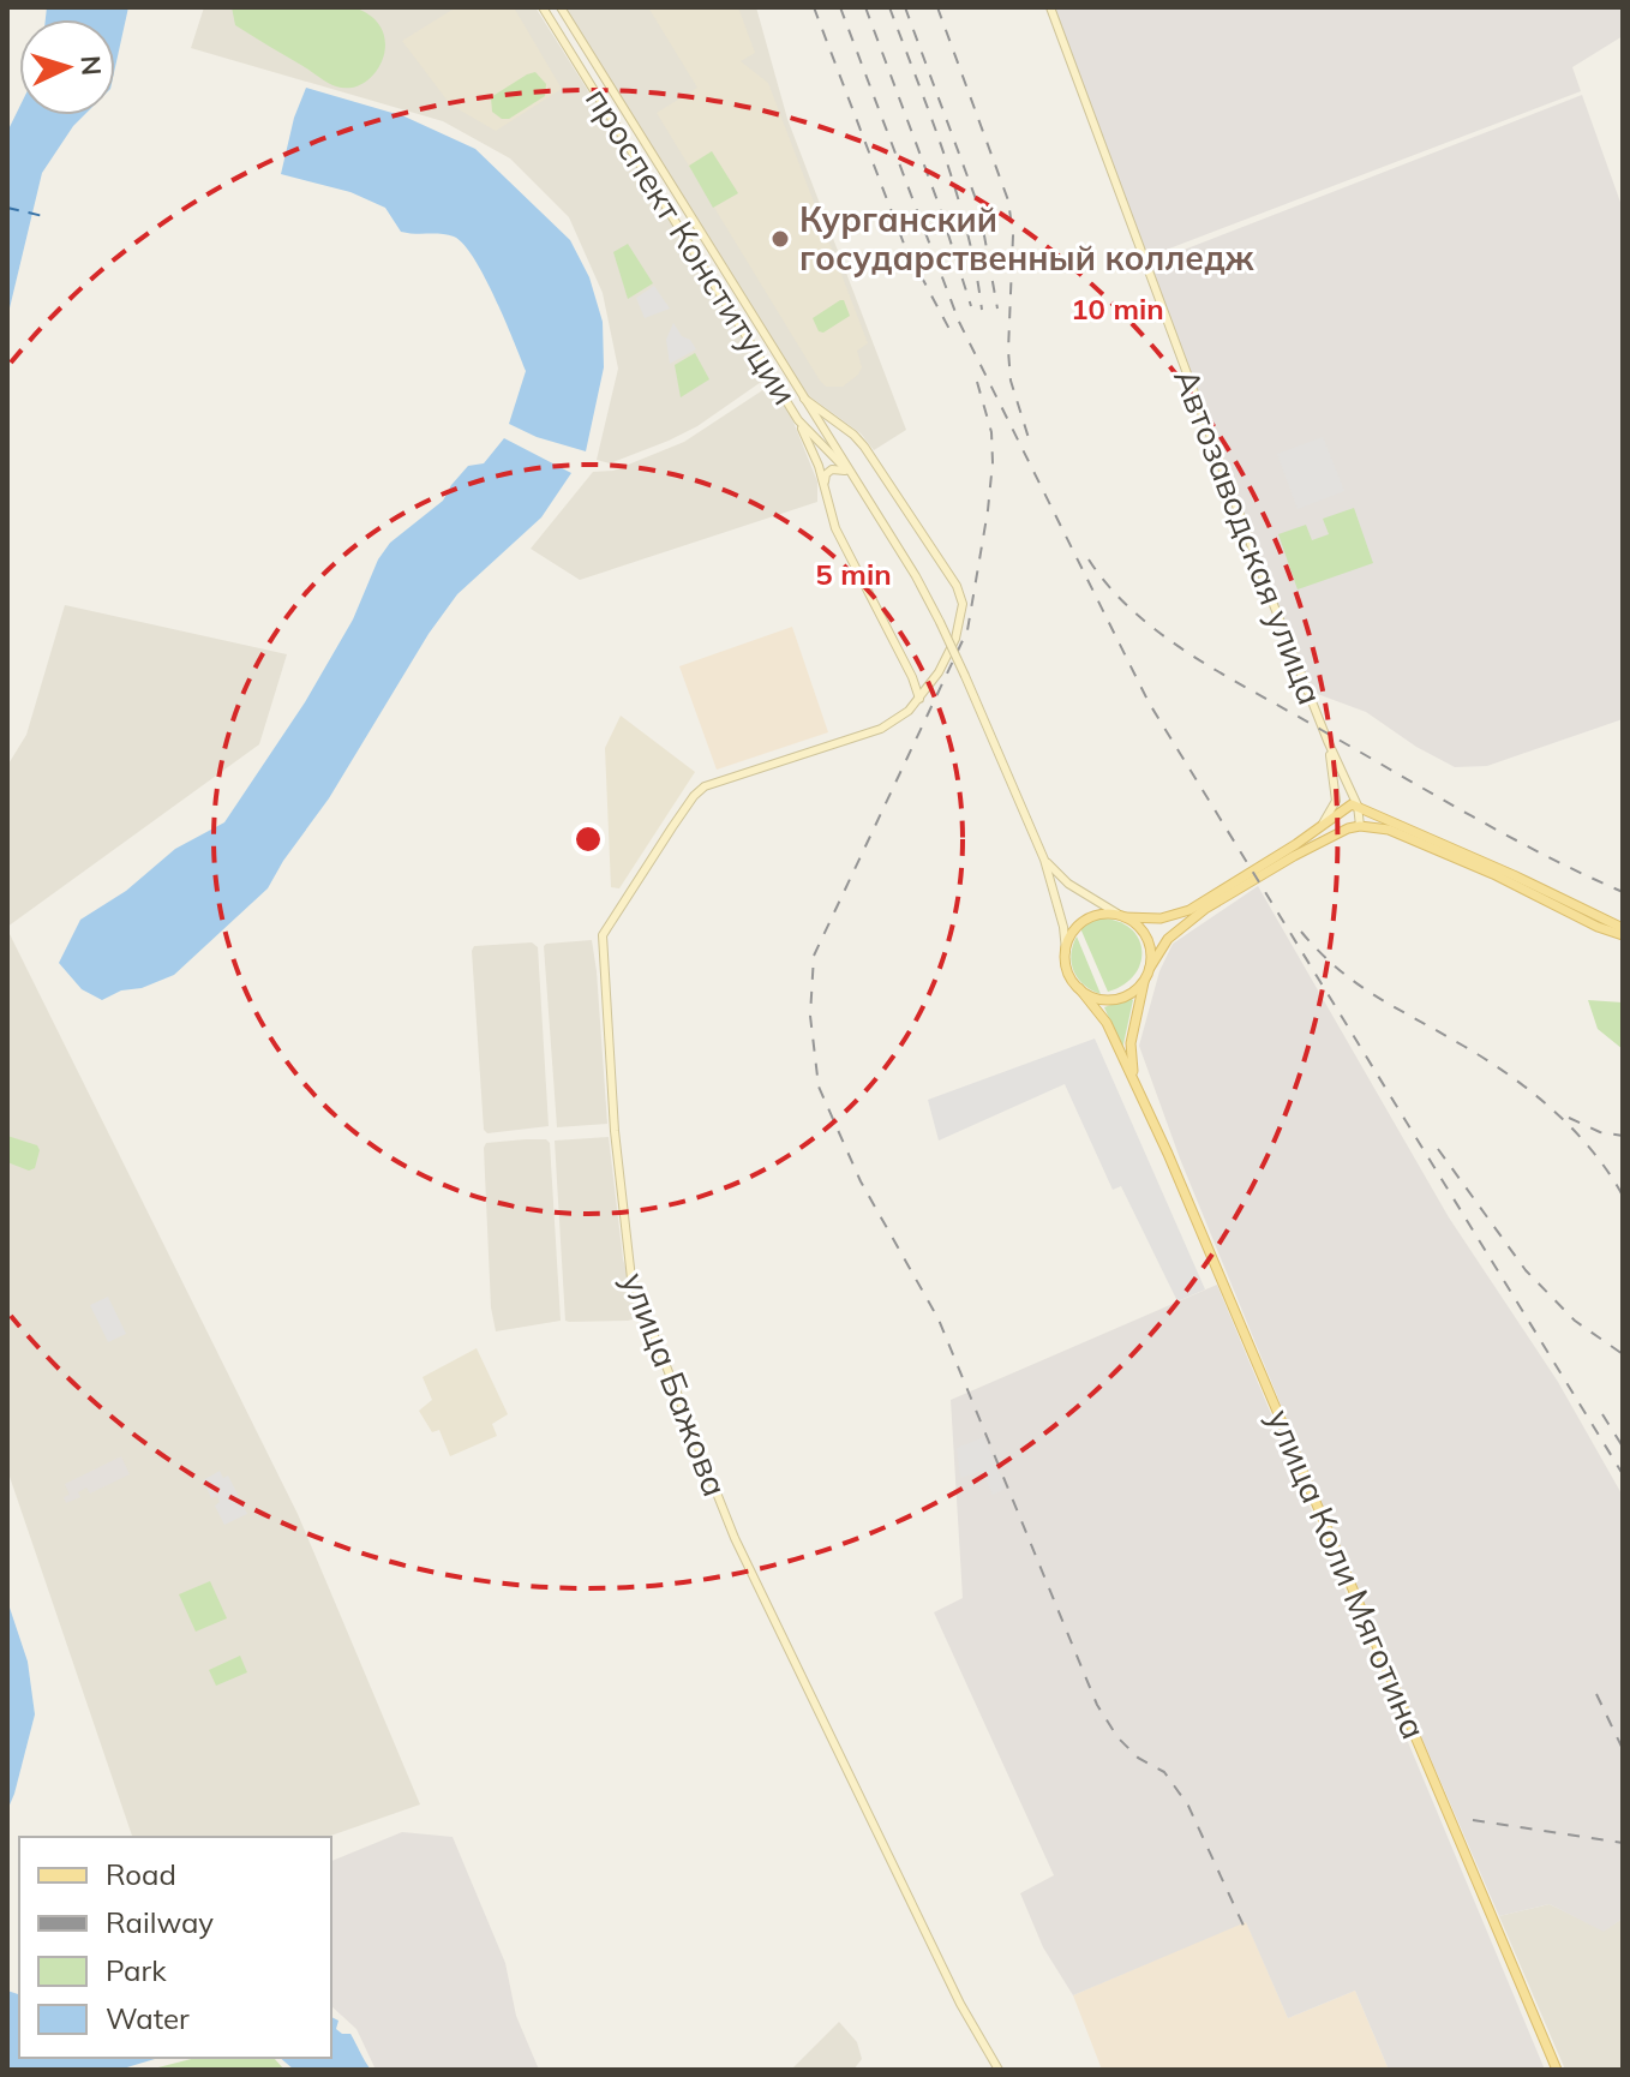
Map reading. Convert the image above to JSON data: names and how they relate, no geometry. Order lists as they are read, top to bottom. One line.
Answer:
{"streets":{"main road":["проспект Конституции","Автозаводская улица","улица Бажова","улица Коли Мяготина"]},"crossings":[["проспект Конституции","улица Бажова"],["проспект Конституции","улица Коли Мяготина"]],"places":["Курганский государственный колледж"],"legend":["Road","Railway","Park","Water"],"north":"right","rings":["10 min","5 min"]}
